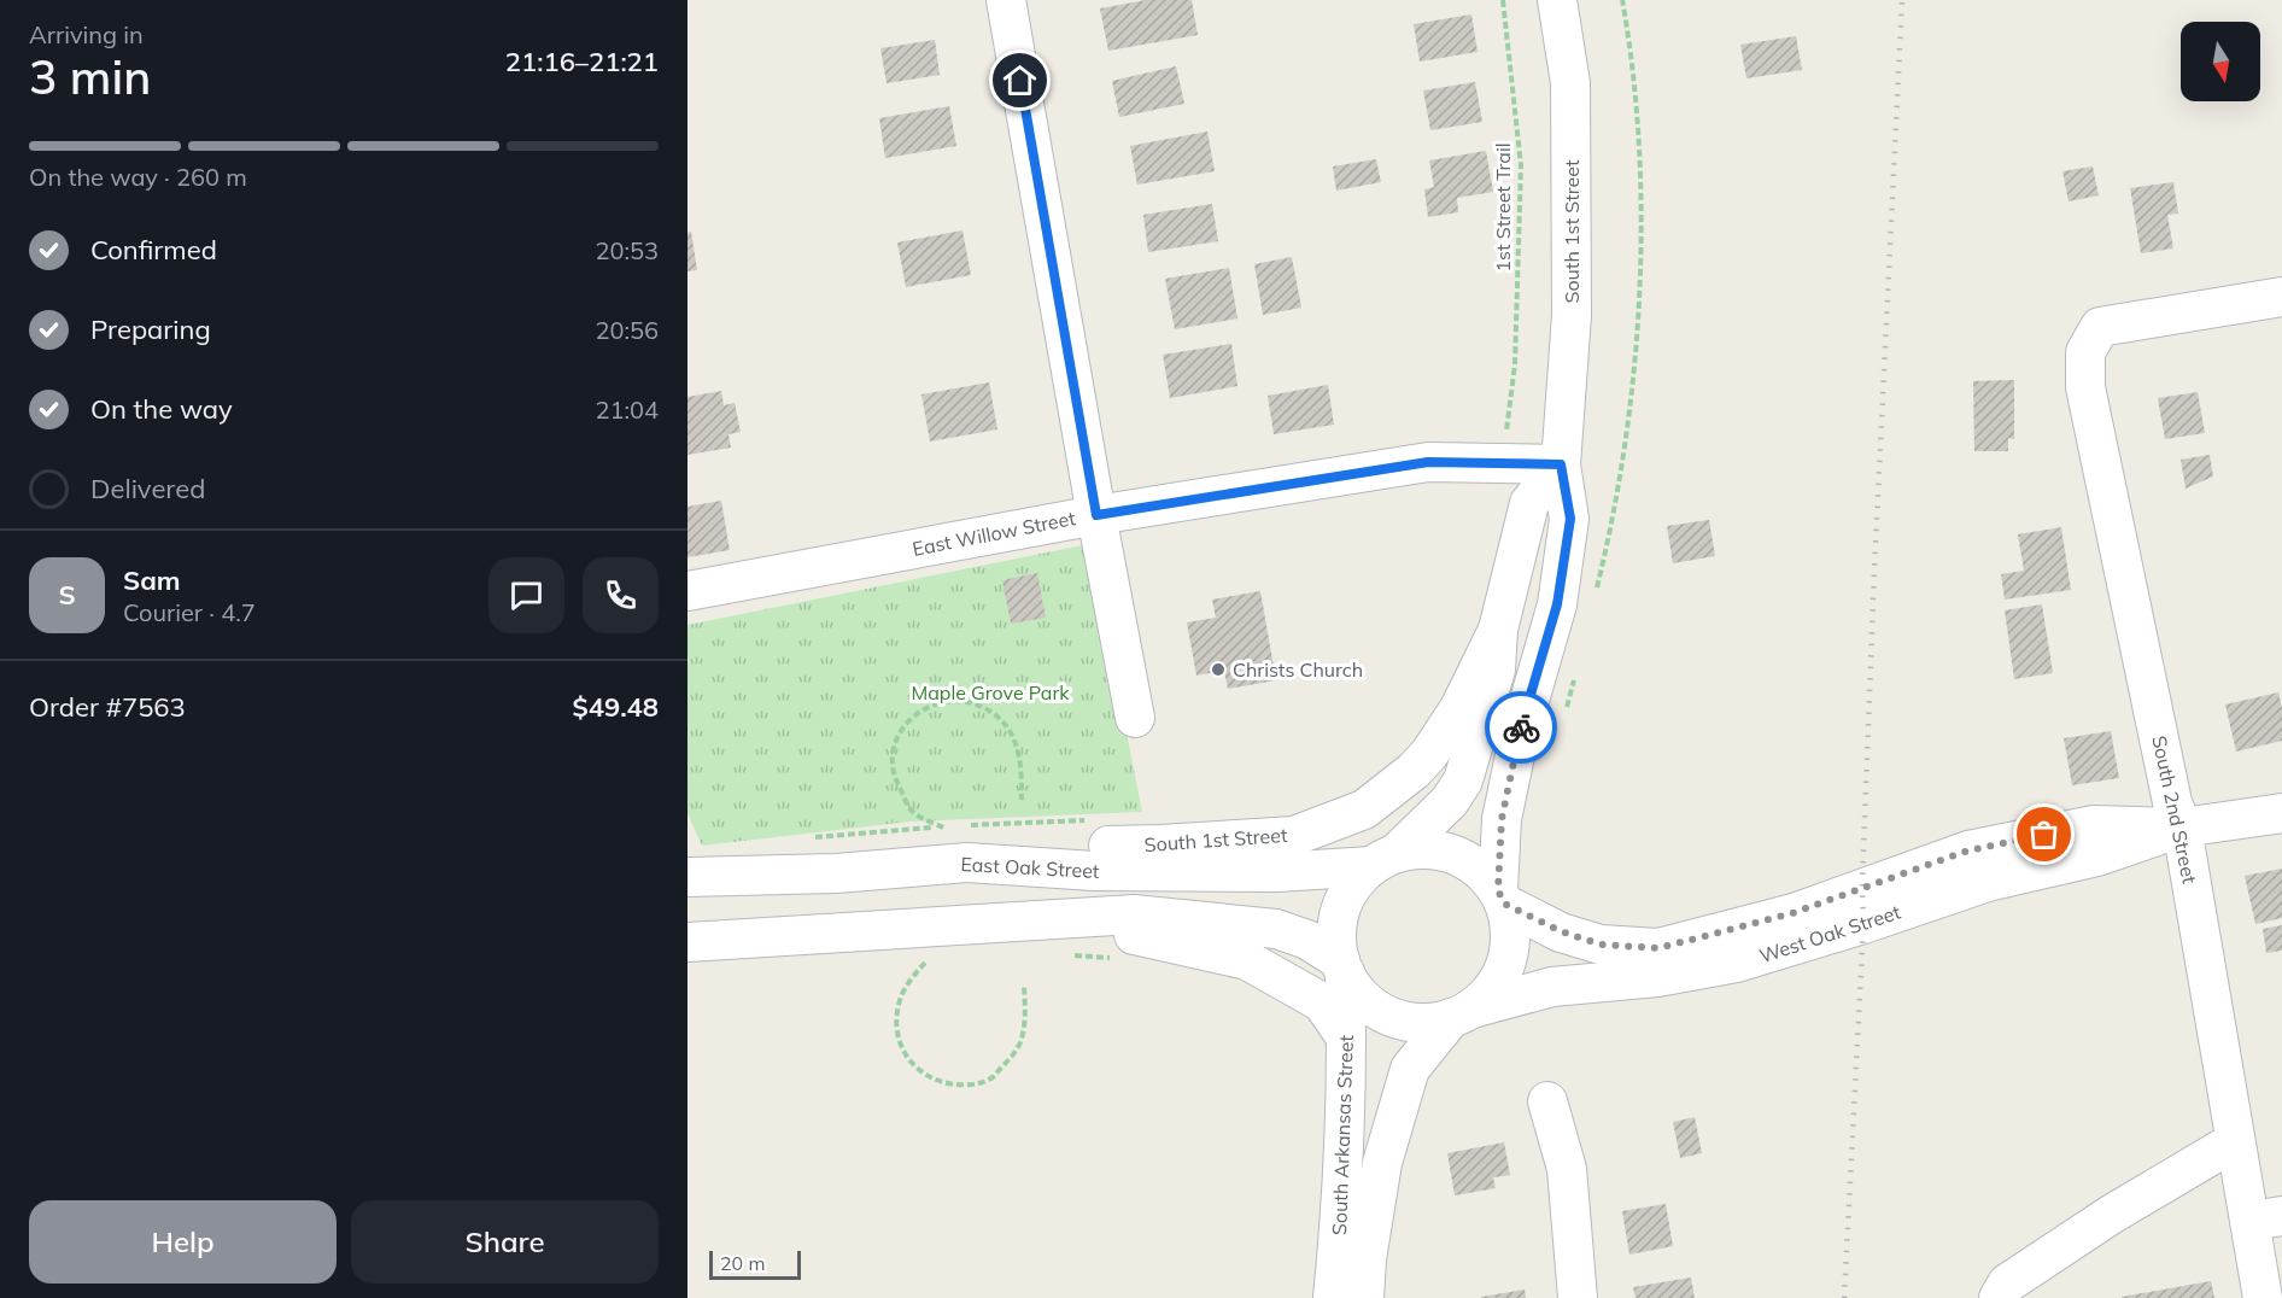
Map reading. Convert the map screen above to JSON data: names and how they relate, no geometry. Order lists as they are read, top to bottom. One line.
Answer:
{"streets":{"street":["South 1st Street","East Willow Street","South 2nd Street","East Oak Street","West Oak Street","South Arkansas Street"],"path":["1st Street Trail"]},"crossings":[["South 1st Street","East Willow Street"],["South 1st Street","East Oak Street"],["South 1st Street","West Oak Street"],["South 1st Street","South Arkansas Street"],["South 2nd Street","West Oak Street"],["East Oak Street","West Oak Street"],["East Oak Street","South Arkansas Street"],["West Oak Street","South Arkansas Street"]],"parks":["Maple Grove Park"],"places":["Christs Church"],"scale_bar":"20 m","north":"bottom","page":{"heading":["3 min","Arriving in","21:16–21:21"],"panel":["Sam","Courier · 4.7","Order #7563","$49.48"],"bar":"On the way · 260 m","list":[["Confirmed","20:53"],["Preparing","20:56"],["On the way","21:04"],"Delivered"],"round":"S","buttons":["Help","Share"],"scale":"20 m"}}
